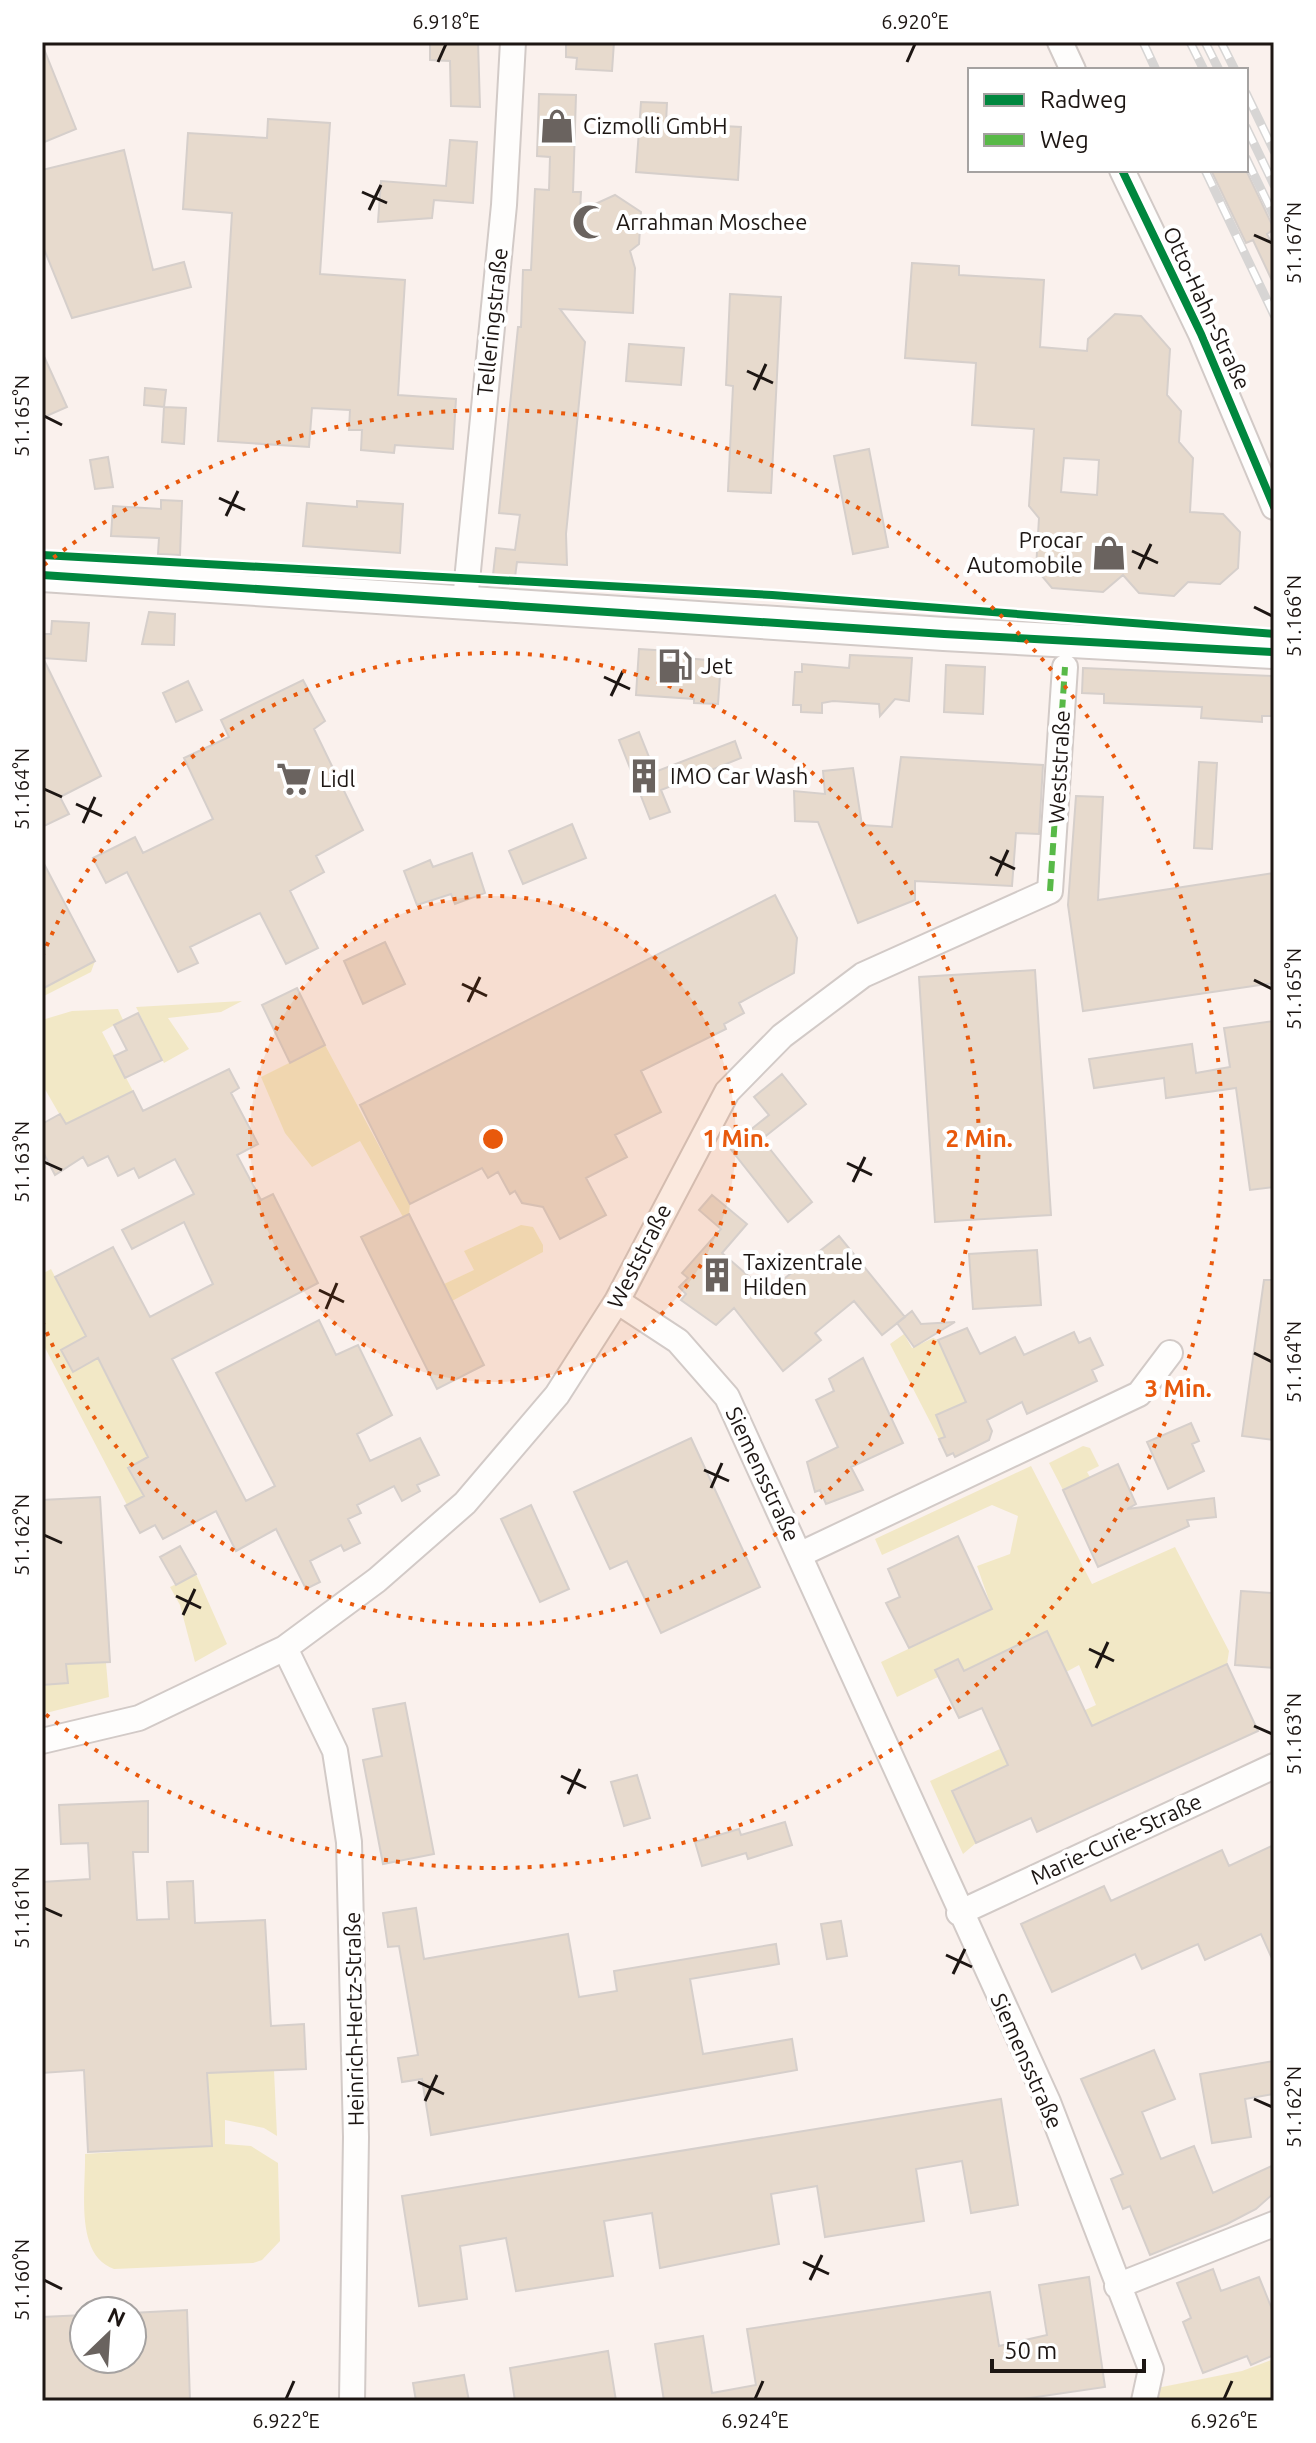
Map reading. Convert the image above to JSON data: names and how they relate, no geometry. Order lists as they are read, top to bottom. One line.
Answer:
{"streets":{"street":["Otto-Hahn-Straße","Telleringstraße","Weststraße","Siemensstraße","Marie-Curie-Straße","Heinrich-Hertz-Straße"]},"crossings":[["Weststraße","Siemensstraße"],["Weststraße","Heinrich-Hertz-Straße"],["Siemensstraße","Marie-Curie-Straße"]],"places":{"shop":["Cizmolli GmbH","Procar Automobile"],"mosque":["Arrahman Moschee"],"fuel station":["Jet"],"building":["IMO Car Wash","Taxizentrale Hilden"],"supermarket":["Lidl"]},"legend":["Radweg","Weg"],"scale_bar":"50 m","north":"top right","coordinates":["6.918°E","6.920°E","51.167°N","51.165°N","51.166°N","51.164°N","51.163°N","51.162°N","51.161°N","51.160°N","6.922°E","6.924°E","6.926°E"],"rings":["1 Min.","2 Min.","3 Min."]}
